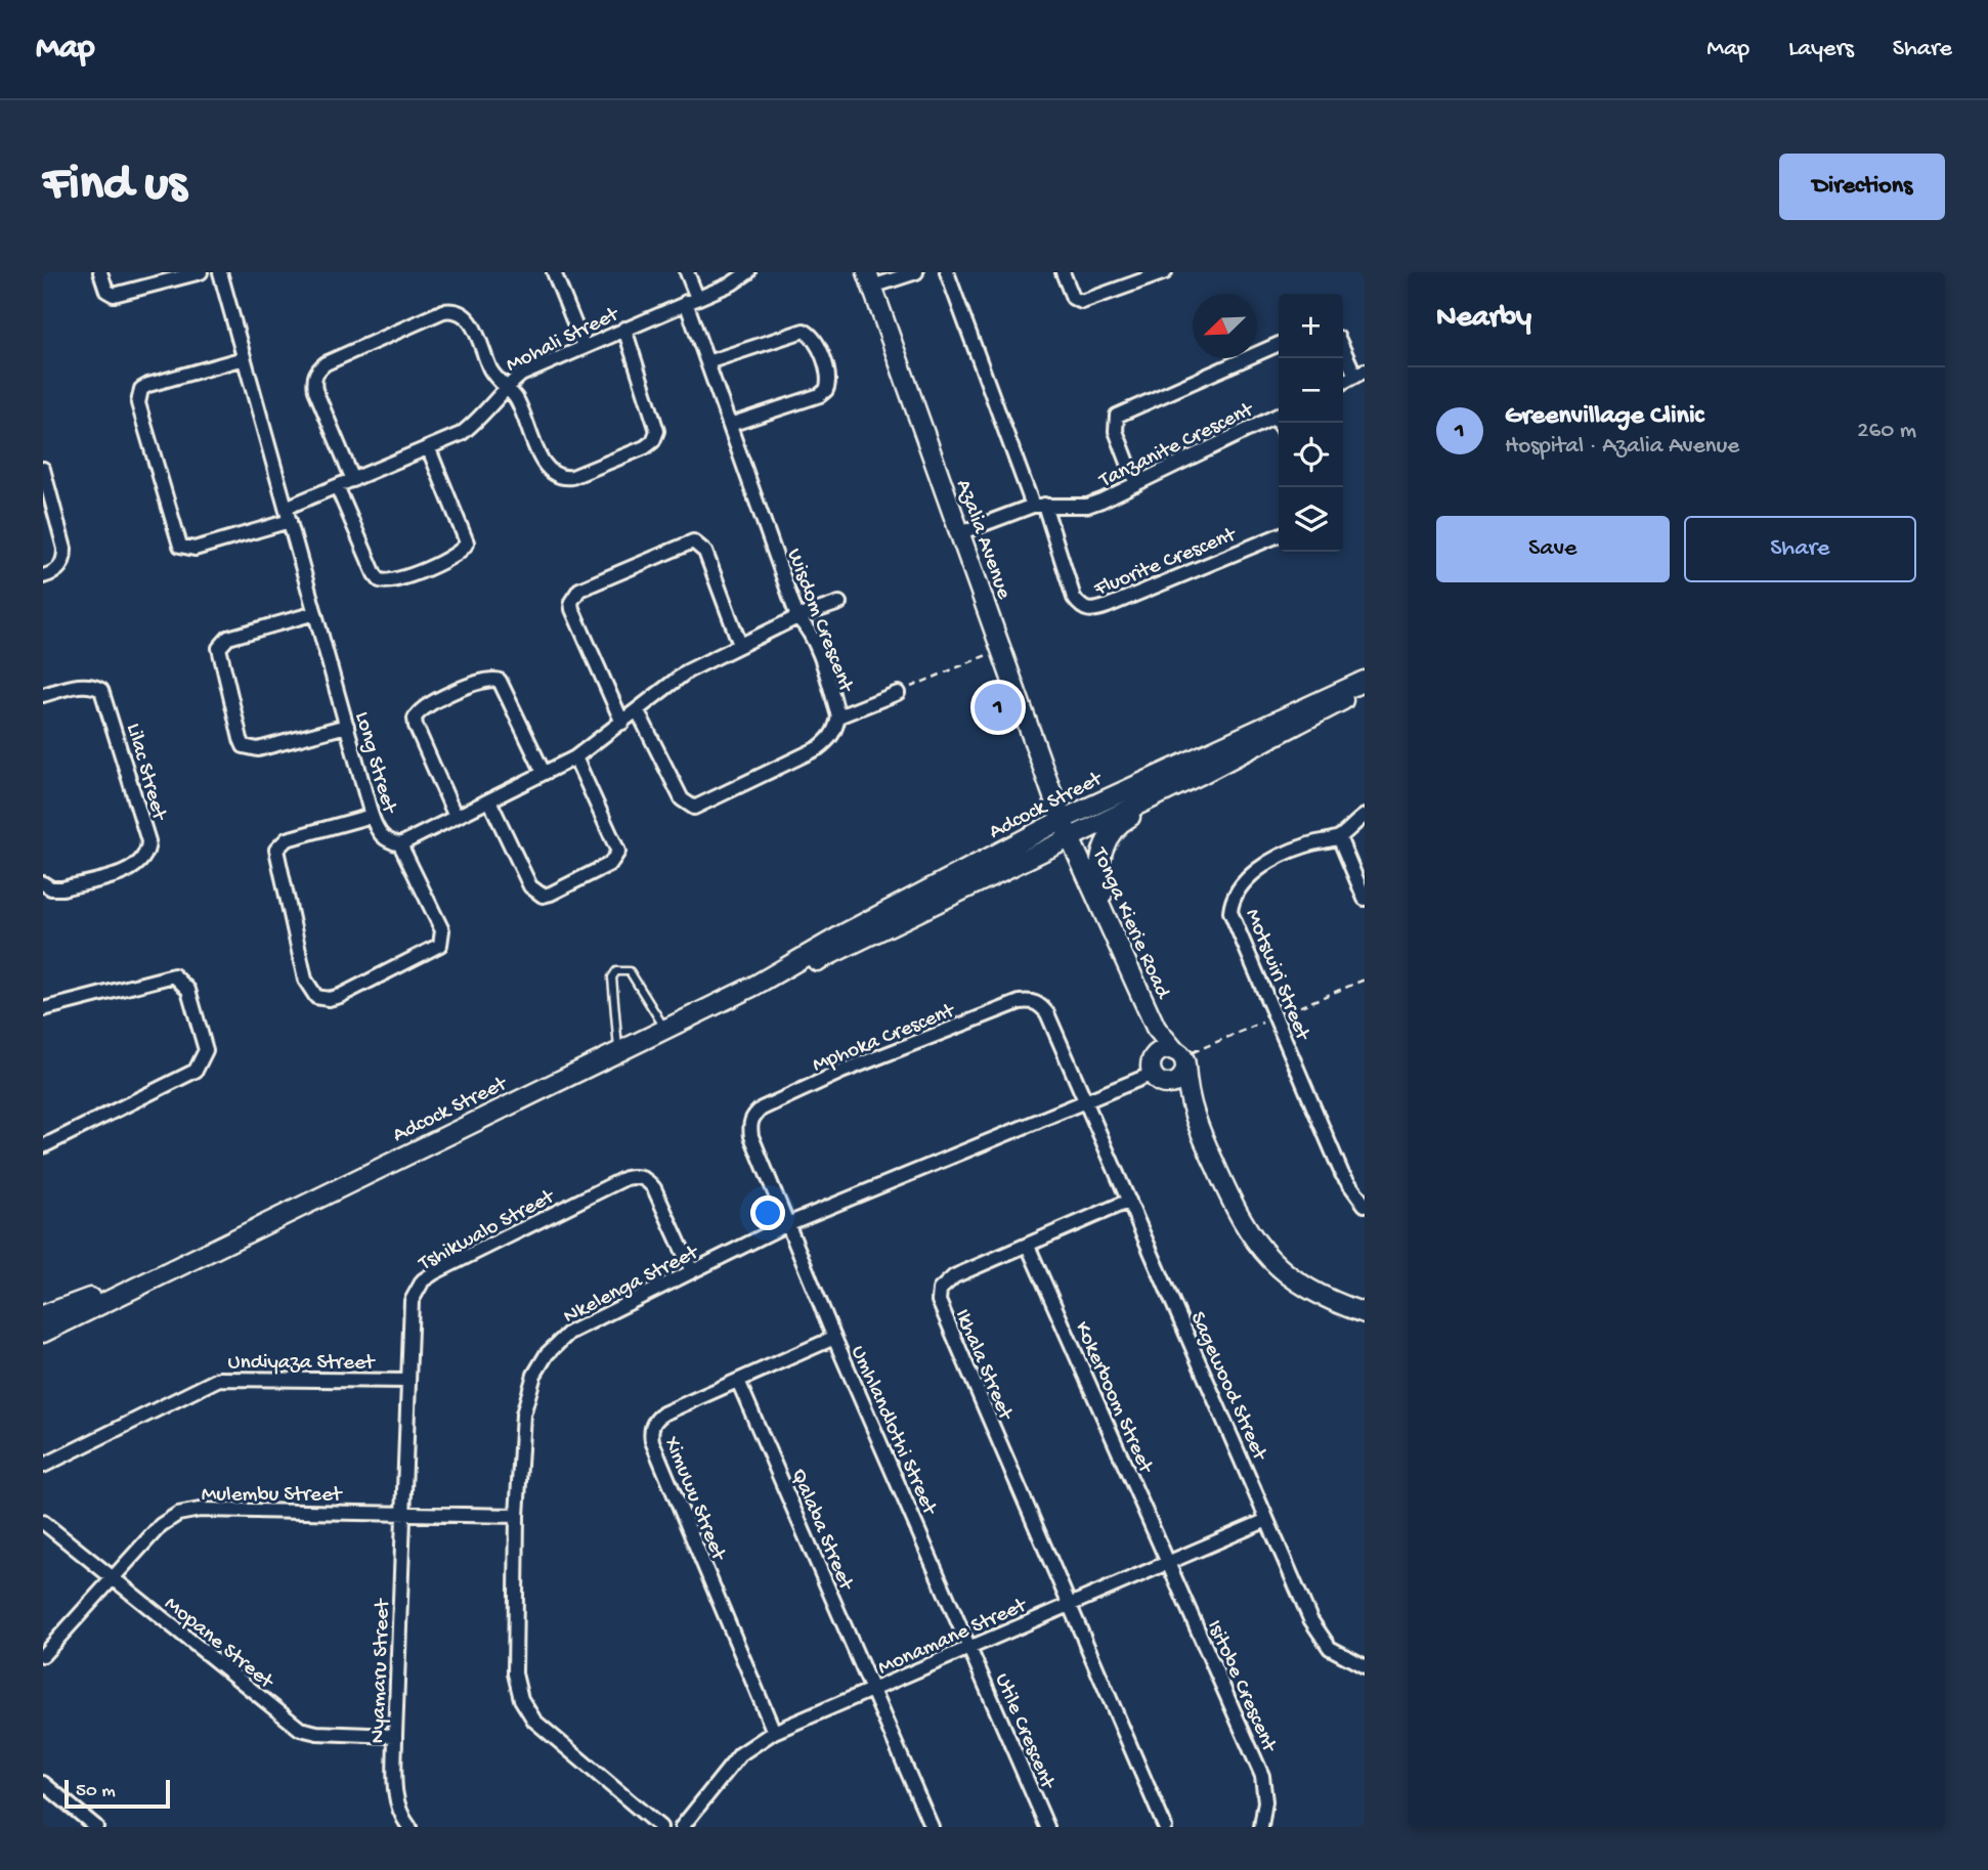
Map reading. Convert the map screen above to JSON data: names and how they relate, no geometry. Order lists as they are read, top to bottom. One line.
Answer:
{"streets":{"main road":["Azalia Avenue","Adcock Street","Tonga Kierie Road"],"street":["Mohali Street","Tanzanite Crescent","Fluorite Crescent","Wisdom Crescent","Long Street","Lilac Street","Motswiri Street","Mphoka Crescent","Tshikwalo Street","Nkelenga Street","Undiyaza Street","Ikhala Street","Sagewood Street","Kokerboom Street","Umhlandlothi Street","Mulembu Street","Ximuwu Street","Qalaba Street","Monamane Street","Mopane Street","Nyamaru Street","Isitobe Crescent","Utile Crescent"]},"crossings":[["Mohali Street","Wisdom Crescent"],["Mohali Street","Long Street"],["Tanzanite Crescent","Azalia Avenue"],["Tanzanite Crescent","Fluorite Crescent"],["Azalia Avenue","Adcock Street"],["Azalia Avenue","Tonga Kierie Road"],["Wisdom Crescent","Long Street"],["Adcock Street","Tonga Kierie Road"],["Tonga Kierie Road","Nkelenga Street"],["Mphoka Crescent","Nkelenga Street"],["Mphoka Crescent","Sagewood Street"],["Mphoka Crescent","Umhlandlothi Street"],["Tshikwalo Street","Nkelenga Street"],["Tshikwalo Street","Undiyaza Street"],["Tshikwalo Street","Mulembu Street"],["Tshikwalo Street","Nyamaru Street"],["Nkelenga Street","Sagewood Street"],["Nkelenga Street","Umhlandlothi Street"],["Nkelenga Street","Mulembu Street"],["Ikhala Street","Sagewood Street"],["Ikhala Street","Kokerboom Street"],["Ikhala Street","Monamane Street"],["Sagewood Street","Monamane Street"],["Kokerboom Street","Monamane Street"],["Kokerboom Street","Isitobe Crescent"],["Umhlandlothi Street","Ximuwu Street"],["Umhlandlothi Street","Monamane Street"],["Umhlandlothi Street","Utile Crescent"],["Mulembu Street","Mopane Street"],["Mulembu Street","Nyamaru Street"],["Ximuwu Street","Qalaba Street"],["Ximuwu Street","Monamane Street"],["Qalaba Street","Monamane Street"],["Monamane Street","Isitobe Crescent"],["Monamane Street","Utile Crescent"],["Mopane Street","Nyamaru Street"]],"scale_bar":"50 m","north":"bottom left","page":{"header":"Map","nav":["Map","Layers","Share"],"buttons":["Directions",["Save","Share"]],"title":"Find us","heading":"Nearby","map_buttons":["+","−"],"list":[{"mark":"1","name":"Greenvillage Clinic","note":"Hospital · Azalia Avenue","value":"260 m"}],"pins":"1","scale":"50 m"}}
